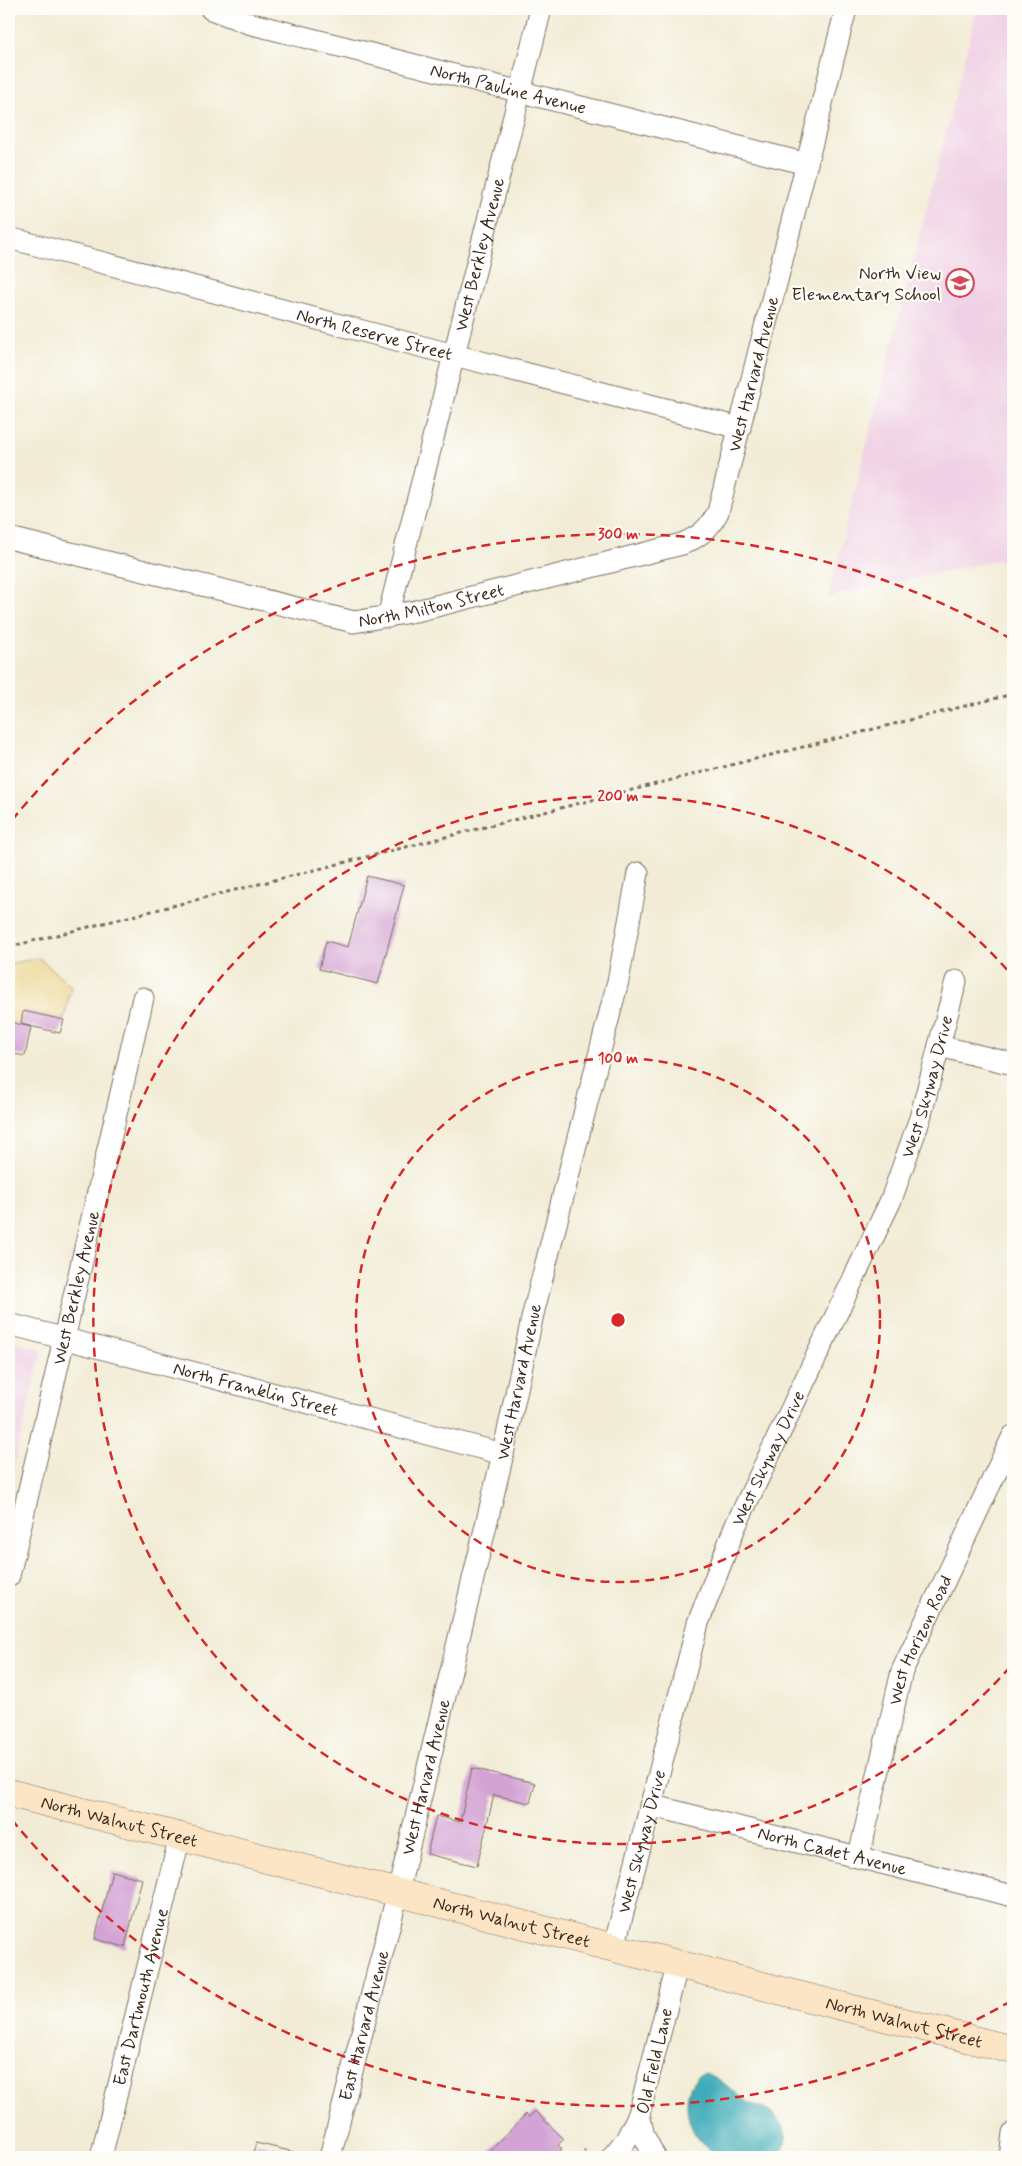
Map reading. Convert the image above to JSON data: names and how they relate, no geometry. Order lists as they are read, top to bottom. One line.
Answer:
{"streets":{"main road":["North Walnut Street"],"street":["North Pauline Avenue","West Berkley Avenue","North Reserve Street","West Harvard Avenue","North Milton Street","West Skyway Drive","North Franklin Street","West Horizon Road","North Cadet Avenue","East Dartmouth Avenue","East Harvard Avenue","Old Field Lane"]},"crossings":[["North Pauline Avenue","West Berkley Avenue"],["North Pauline Avenue","West Harvard Avenue"],["West Berkley Avenue","North Reserve Street"],["West Berkley Avenue","North Milton Street"],["West Berkley Avenue","North Franklin Street"],["North Reserve Street","West Harvard Avenue"],["West Harvard Avenue","North Milton Street"],["West Harvard Avenue","North Franklin Street"],["West Harvard Avenue","North Walnut Street"],["West Harvard Avenue","East Harvard Avenue"],["West Skyway Drive","North Walnut Street"],["West Skyway Drive","North Cadet Avenue"],["West Horizon Road","North Cadet Avenue"],["North Walnut Street","East Dartmouth Avenue"],["North Walnut Street","East Harvard Avenue"],["North Walnut Street","Old Field Lane"]],"places":{"school or university":["North View Elementary School"]},"rings":["300 m","200 m","100 m"]}
